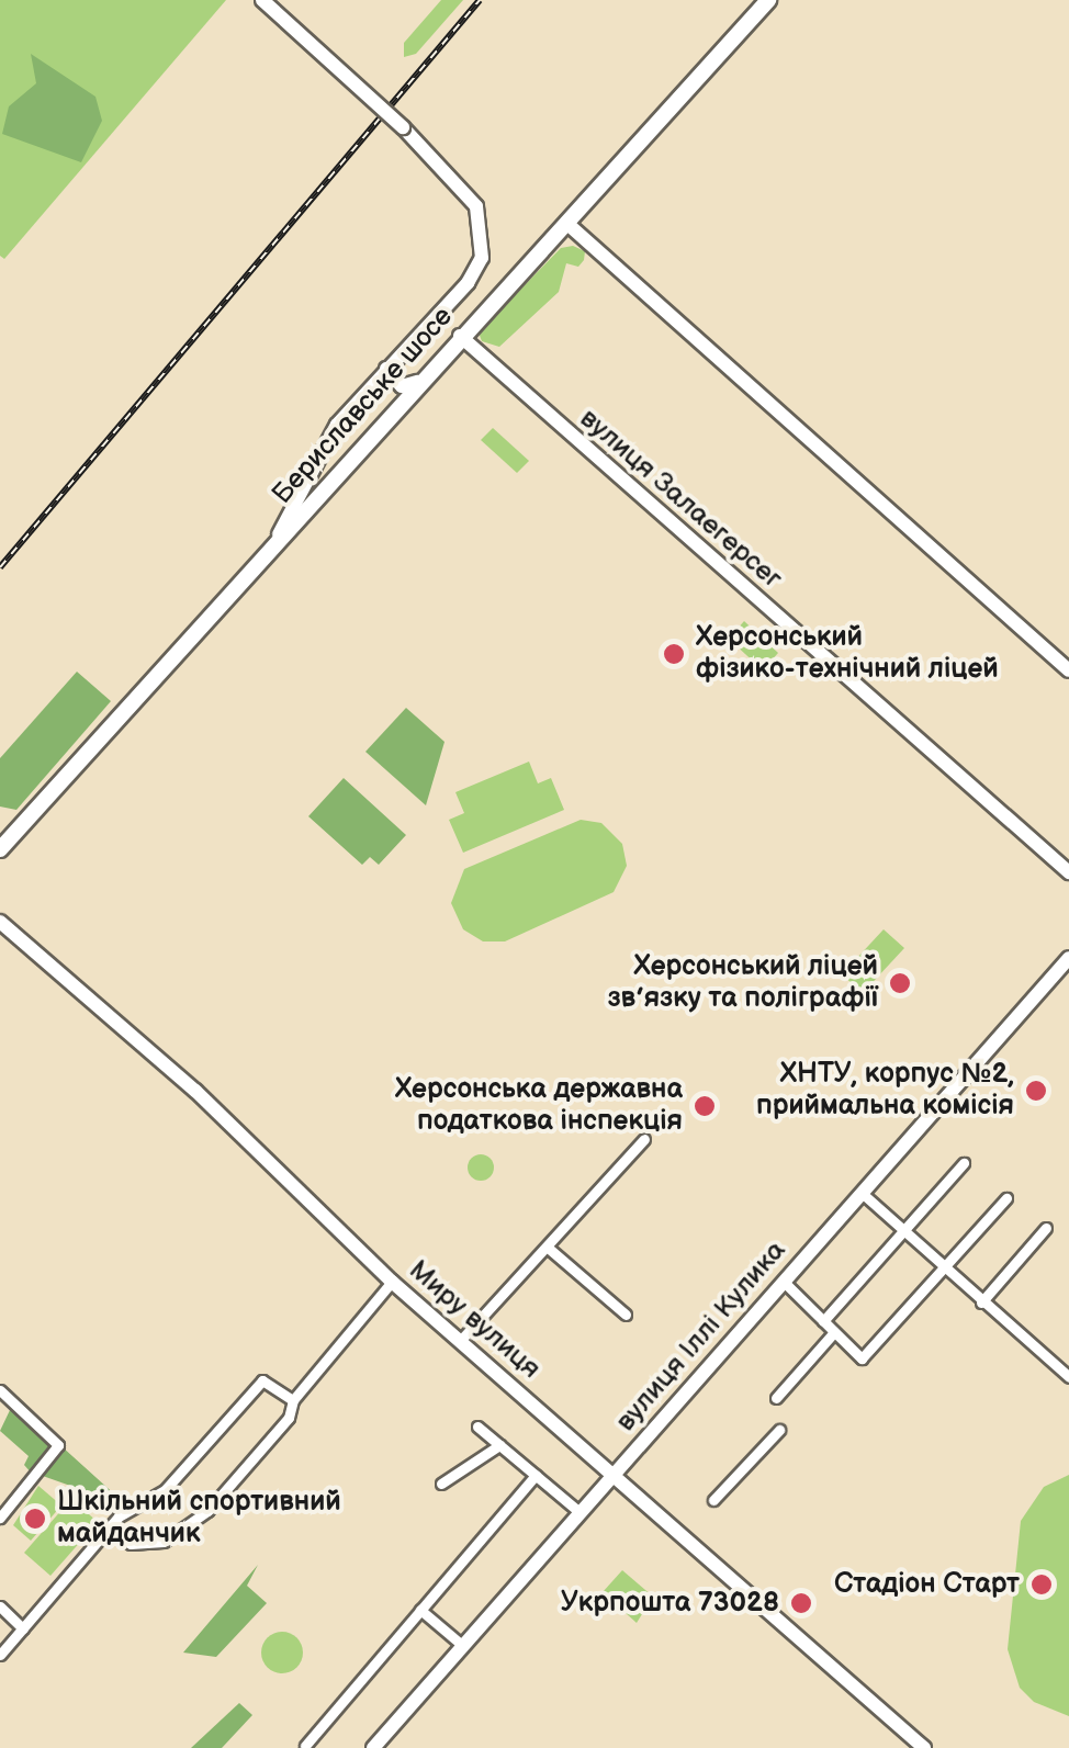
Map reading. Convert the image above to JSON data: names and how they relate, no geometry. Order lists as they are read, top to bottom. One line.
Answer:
{"streets":{"main road":["Бериславське шосе"],"street":["вулиця Залаегерсег","Миру вулиця","вулиця Іллі Кулика"]},"crossings":[["Бериславське шосе","вулиця Залаегерсег"],["Миру вулиця","вулиця Іллі Кулика"]],"places":["Херсонський фізико-технічний ліцей","Херсонський ліцей зв’язку та поліграфії","ХНТУ, корпус №2, приймальна комісія","Херсонська державна податкова інспекція","Шкільний спортивний майданчик","Стадіон Старт","Укрпошта 73028"]}
